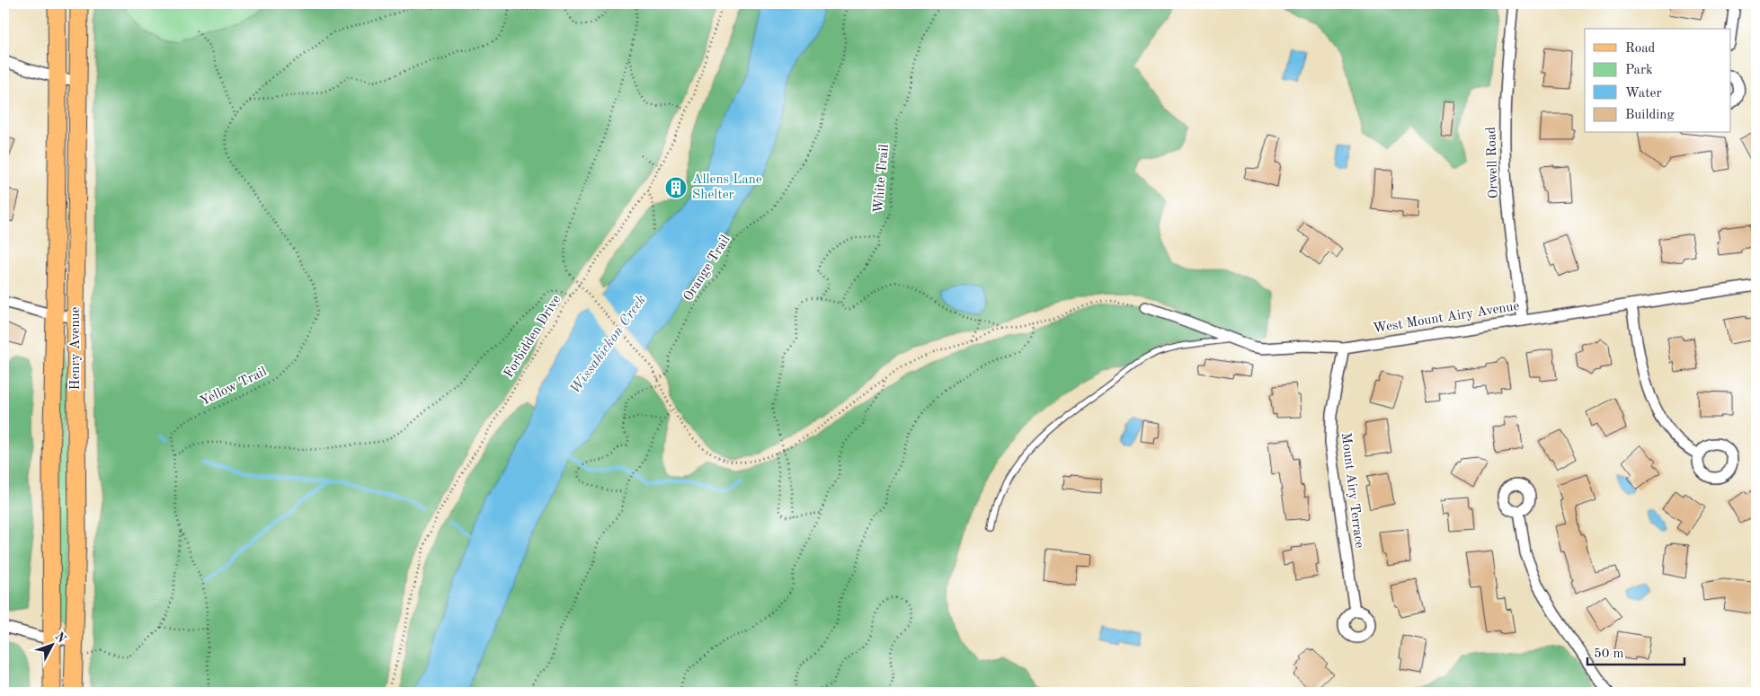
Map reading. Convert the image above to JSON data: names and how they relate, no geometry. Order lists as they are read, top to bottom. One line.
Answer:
{"streets":{"main road":["Henry Avenue"],"street":["Orwell Road","West Mount Airy Avenue","Mount Airy Terrace"],"path":["White Trail","Orange Trail","Forbidden Drive","Yellow Trail"]},"crossings":[["Orwell Road","West Mount Airy Avenue"],["West Mount Airy Avenue","Mount Airy Terrace"]],"water":["Wissahickon Creek"],"places":{"building":["Allens Lane Shelter"]},"legend":["Road","Park","Water","Building"],"scale_bar":"50 m","north":"top right"}
